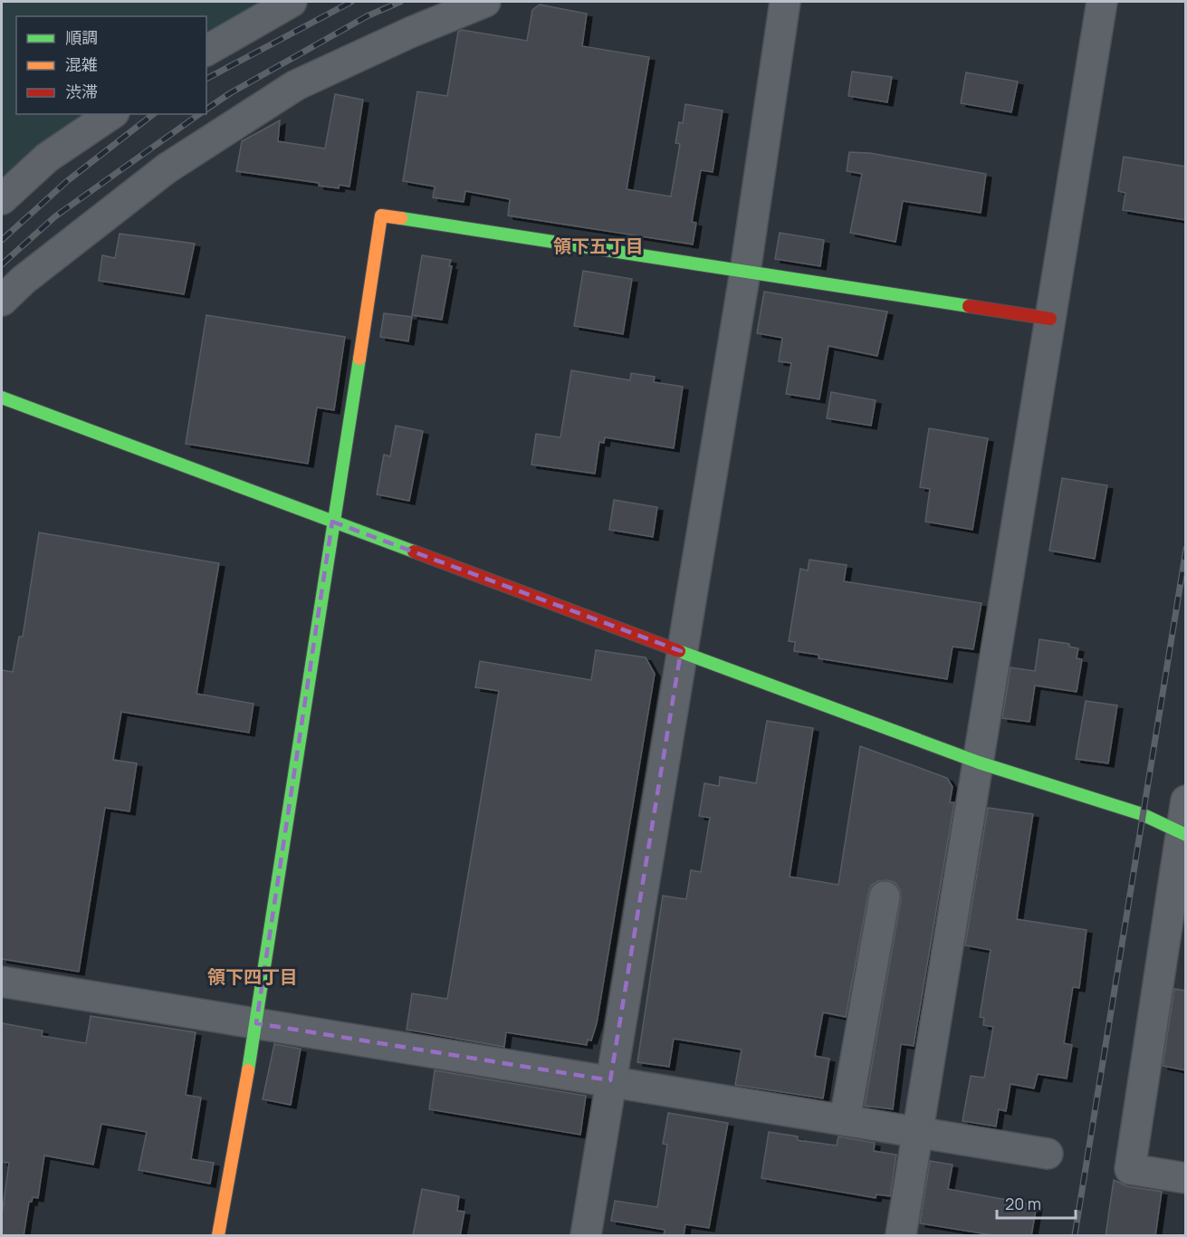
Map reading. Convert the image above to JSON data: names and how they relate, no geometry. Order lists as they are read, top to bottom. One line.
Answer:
{"districts":["領下五丁目","領下四丁目"],"legend":["順調","混雑","渋滞"],"scale_bar":"20 m"}
